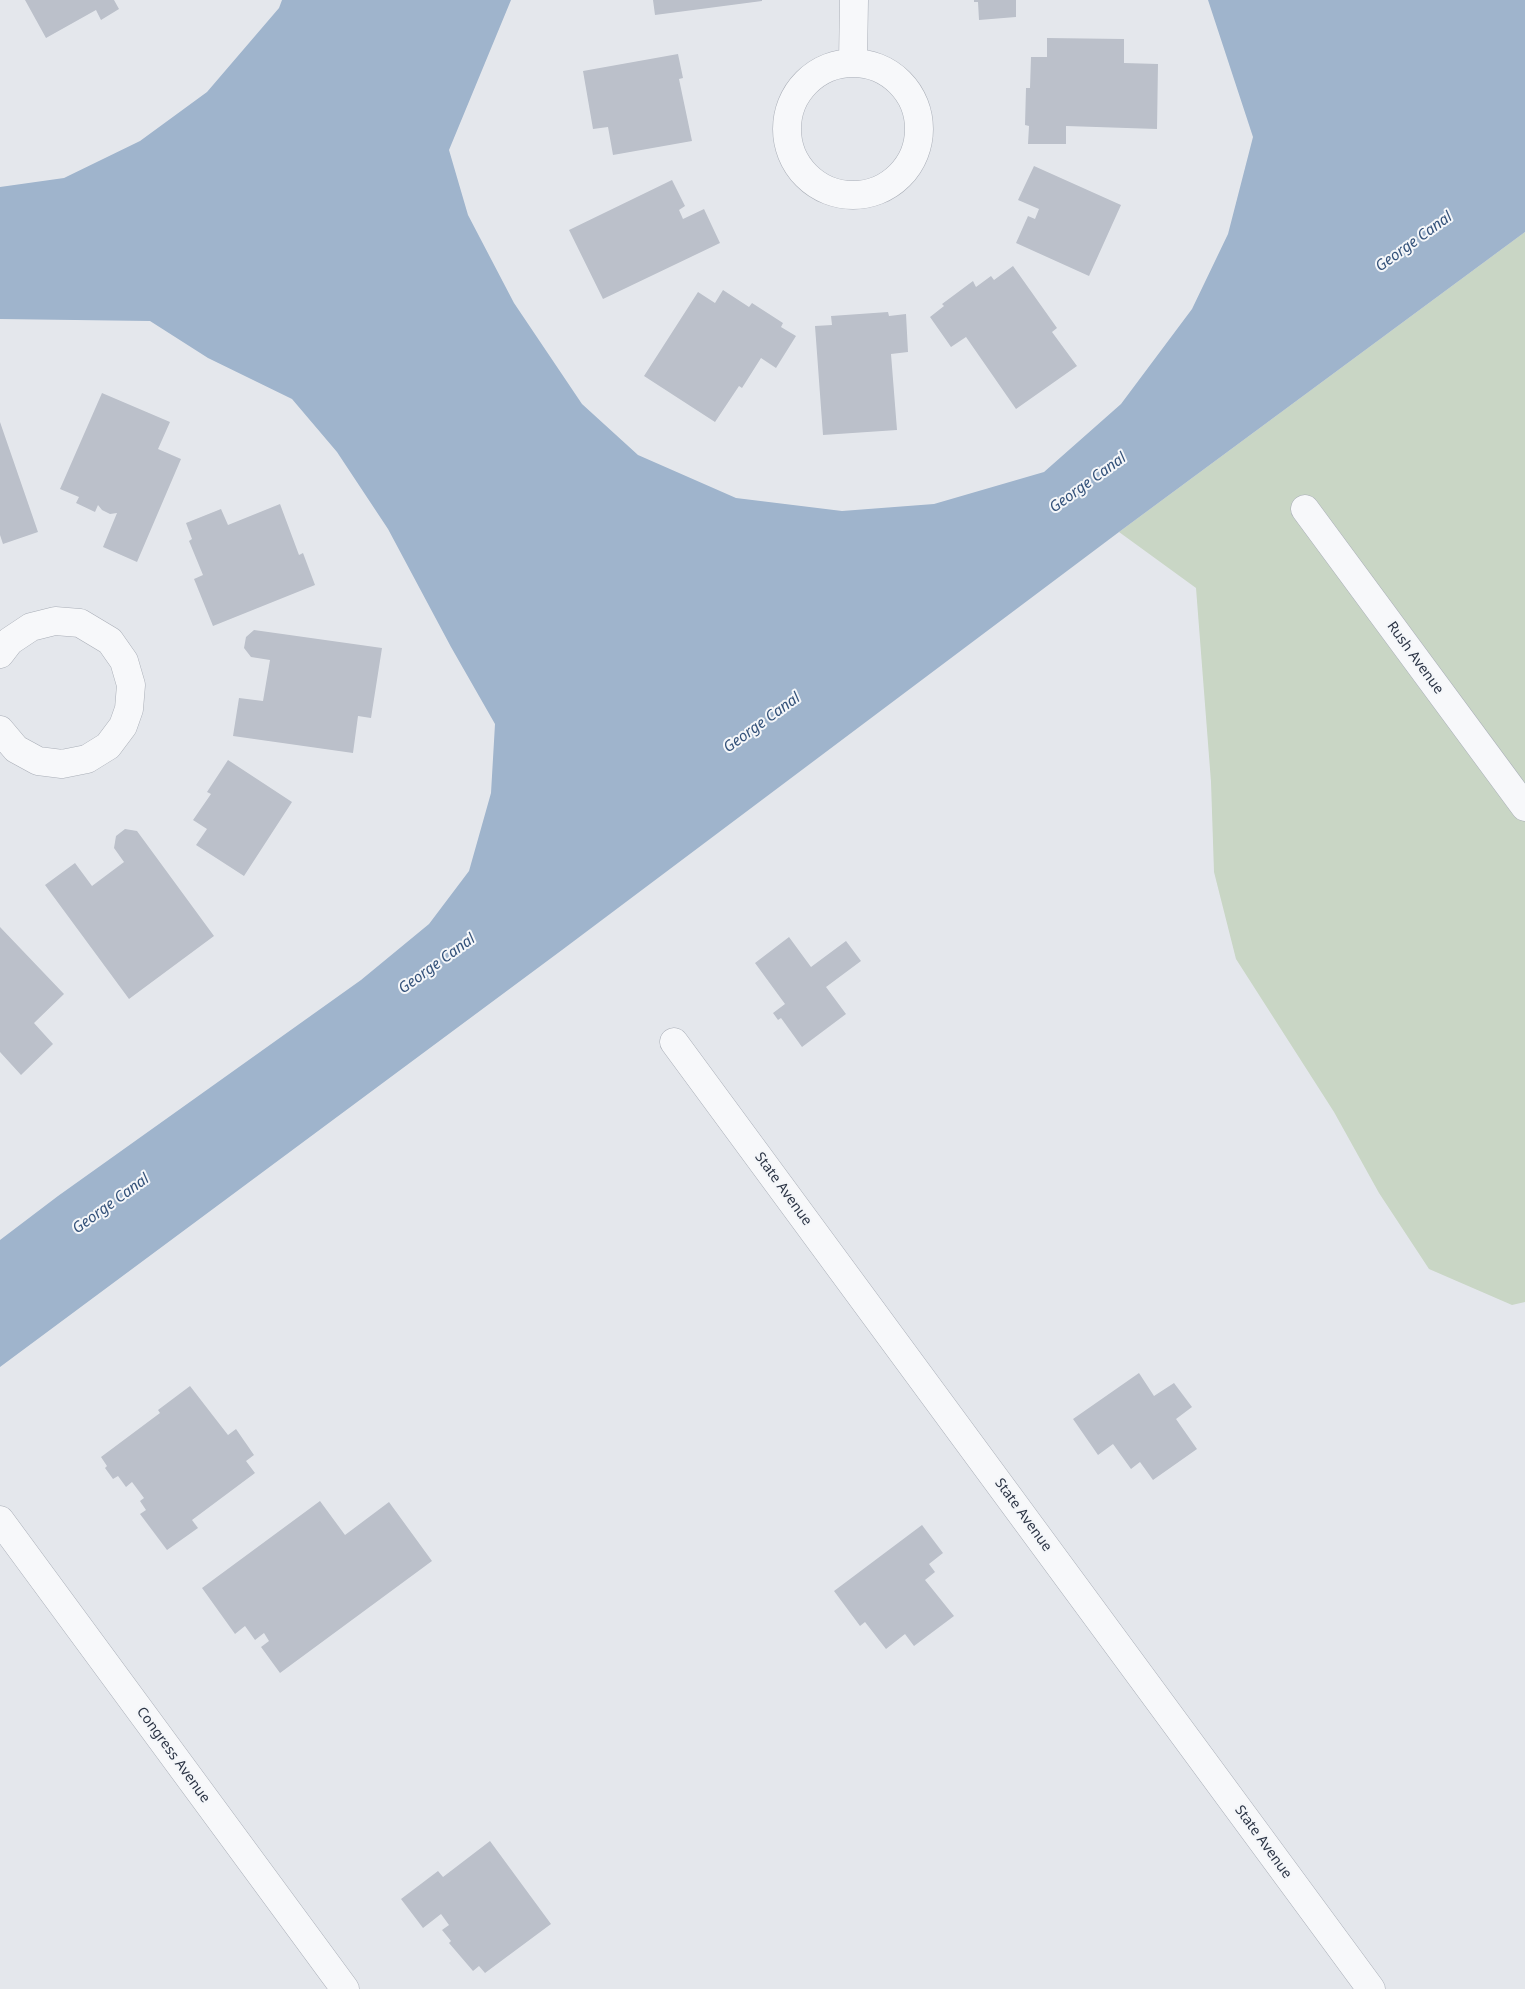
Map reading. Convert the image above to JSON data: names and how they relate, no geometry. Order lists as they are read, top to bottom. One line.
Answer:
{"streets":{"street":["Rush Avenue","State Avenue","Congress Avenue"]},"water":["George Canal"]}
